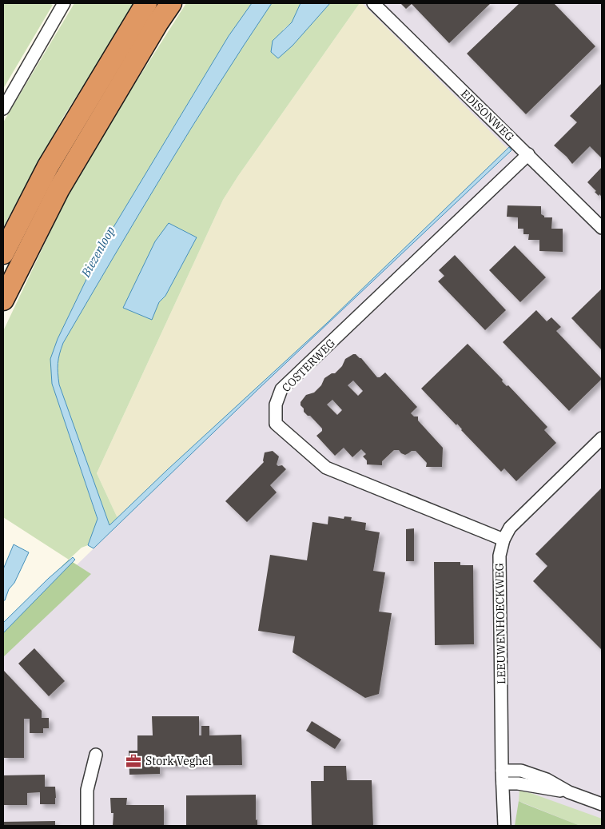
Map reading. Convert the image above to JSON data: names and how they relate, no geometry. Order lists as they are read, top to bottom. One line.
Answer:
{"streets":{"street":["EDISONWEG","COSTERWEG","LEEUWENHOECKWEG"]},"crossings":[["EDISONWEG","COSTERWEG"],["COSTERWEG","LEEUWENHOECKWEG"]],"water":["Biezenloop"],"places":{"office":["Stork Veghel"]}}
